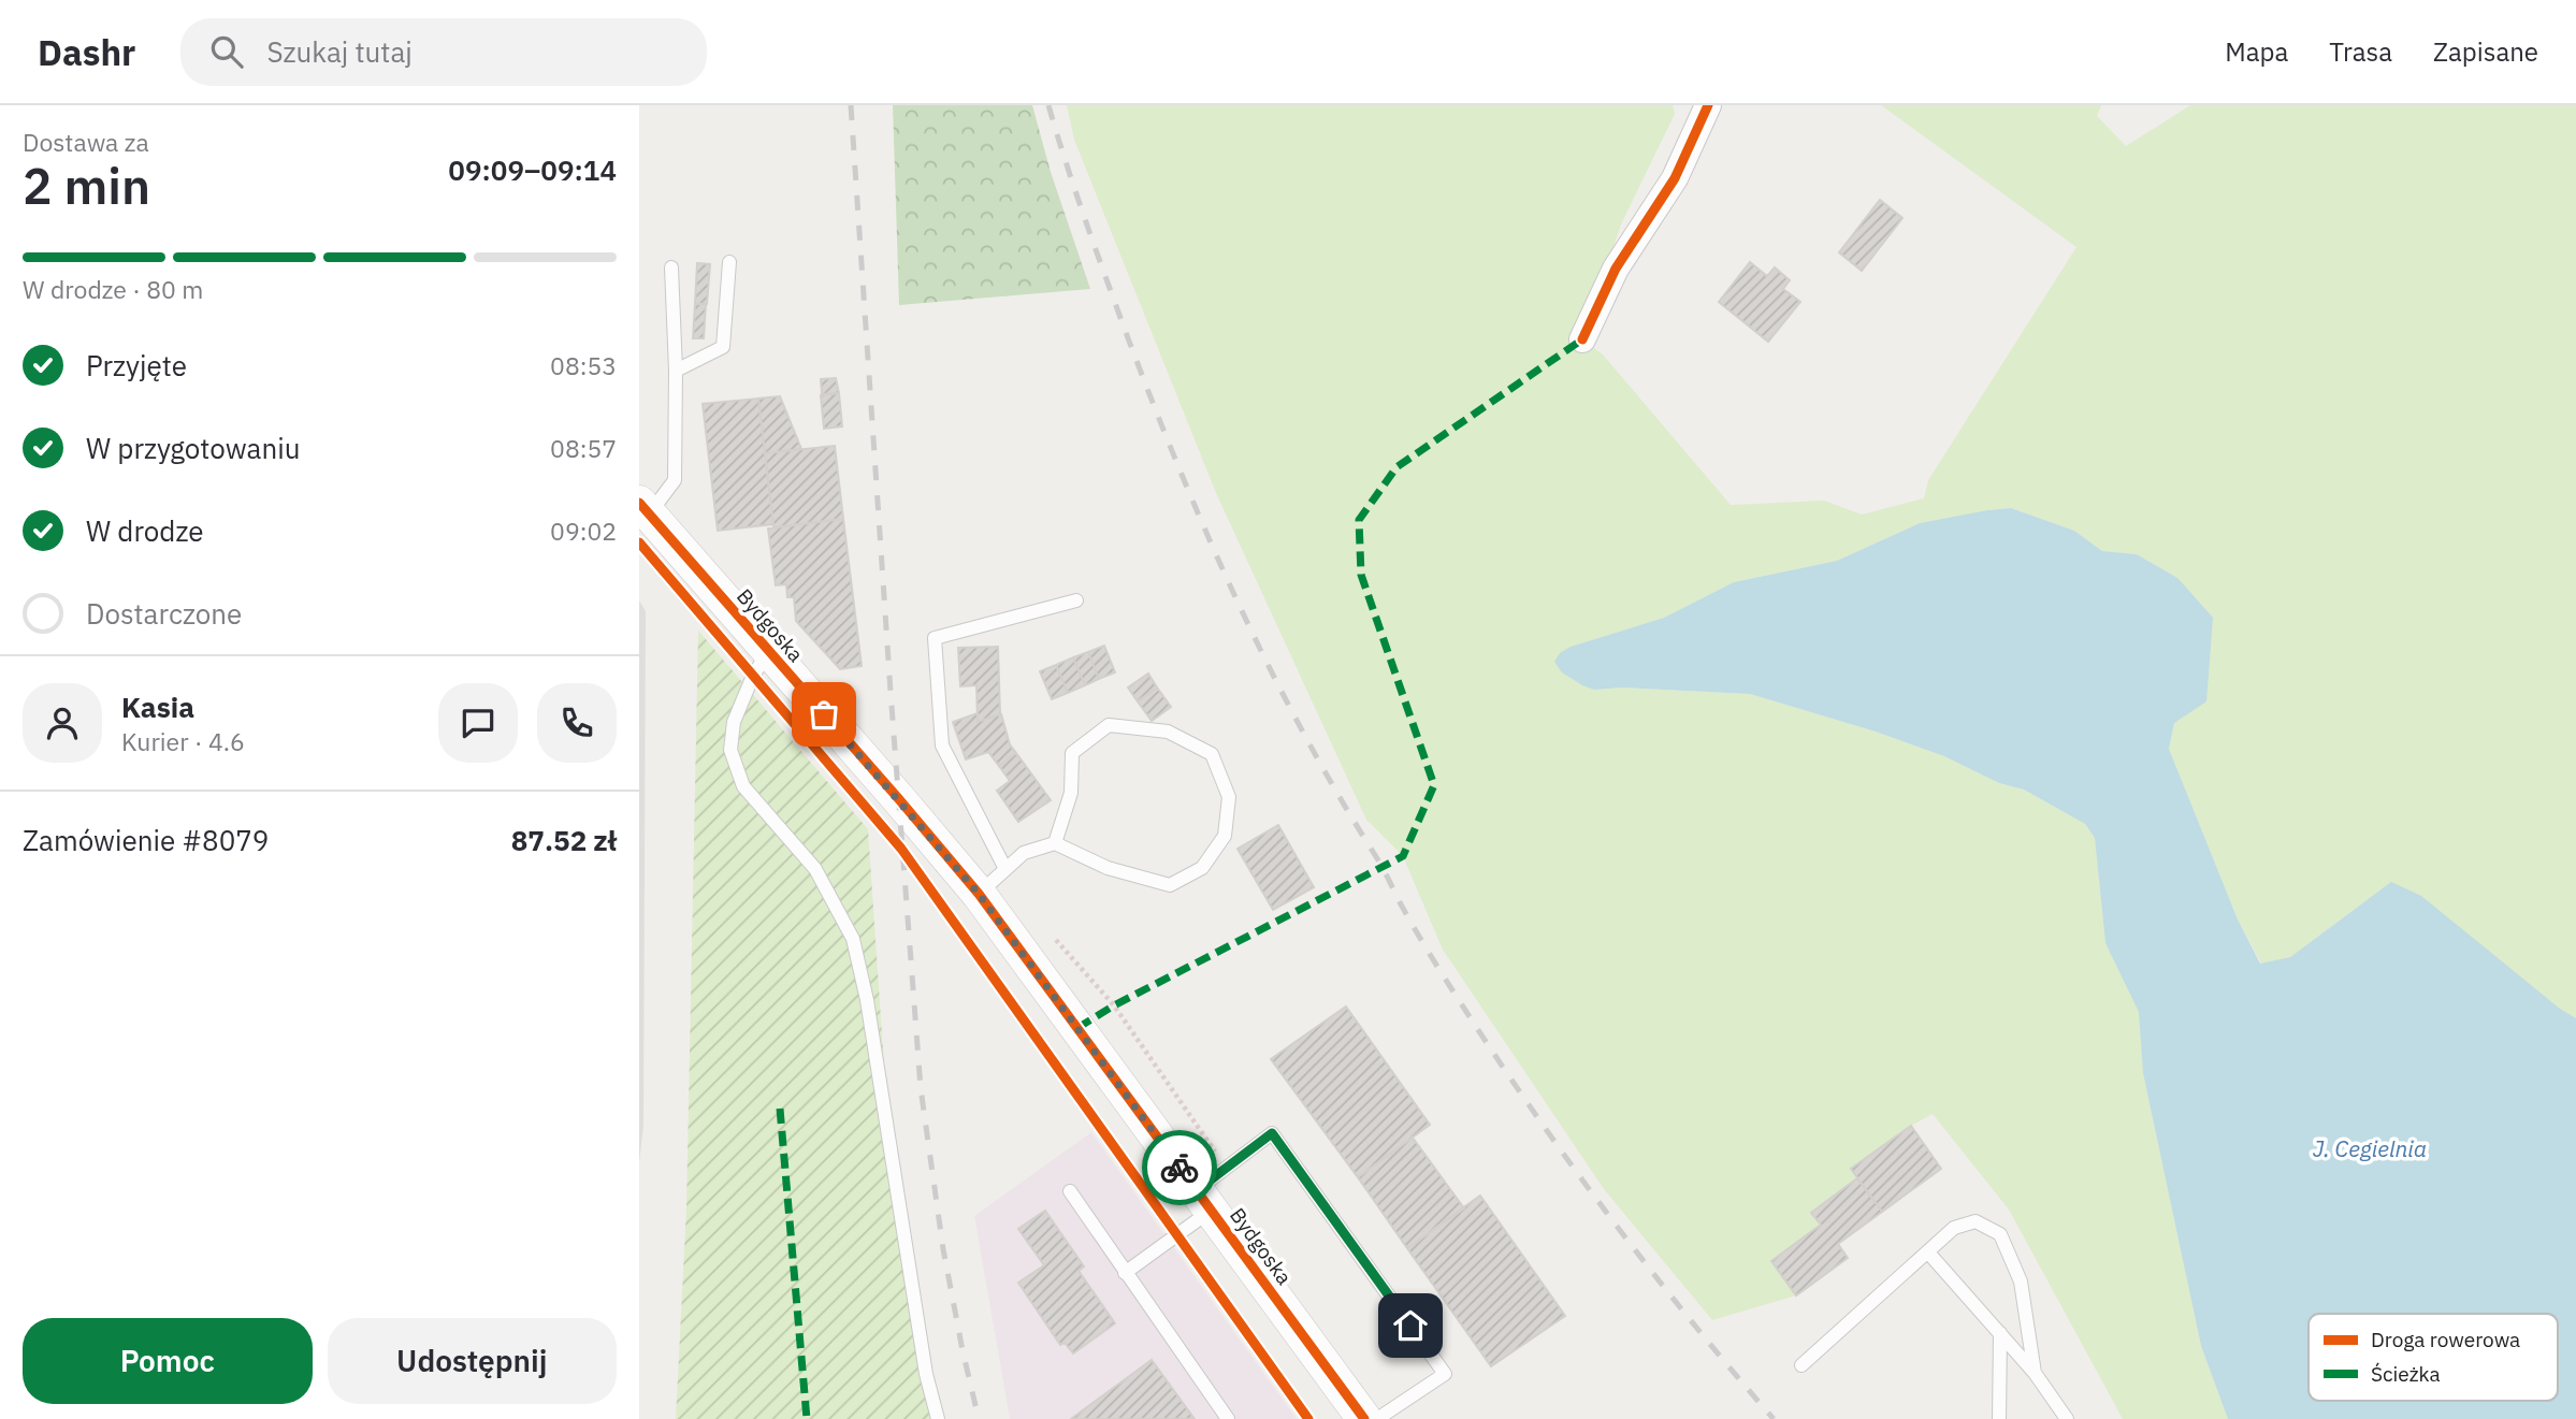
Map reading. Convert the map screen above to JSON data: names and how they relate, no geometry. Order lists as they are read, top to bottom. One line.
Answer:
{"streets":{"street":["Bydgoska"]},"water":["J. Cegielnia"],"legend":["Droga rowerowa","Ścieżka"],"page":{"header":"Dashr","search":"Szukaj tutaj","nav":["Mapa","Trasa","Zapisane"],"heading":["2 min","Dostawa za","09:09–09:14"],"panel":["Kasia","Kurier · 4.6","Zamówienie #8079","87.52 zł"],"bar":"W drodze · 80 m","list":[["Przyjęte","08:53"],["W przygotowaniu","08:57"],["W drodze","09:02"],"Dostarczone"],"buttons":["Pomoc","Udostępnij"]}}
